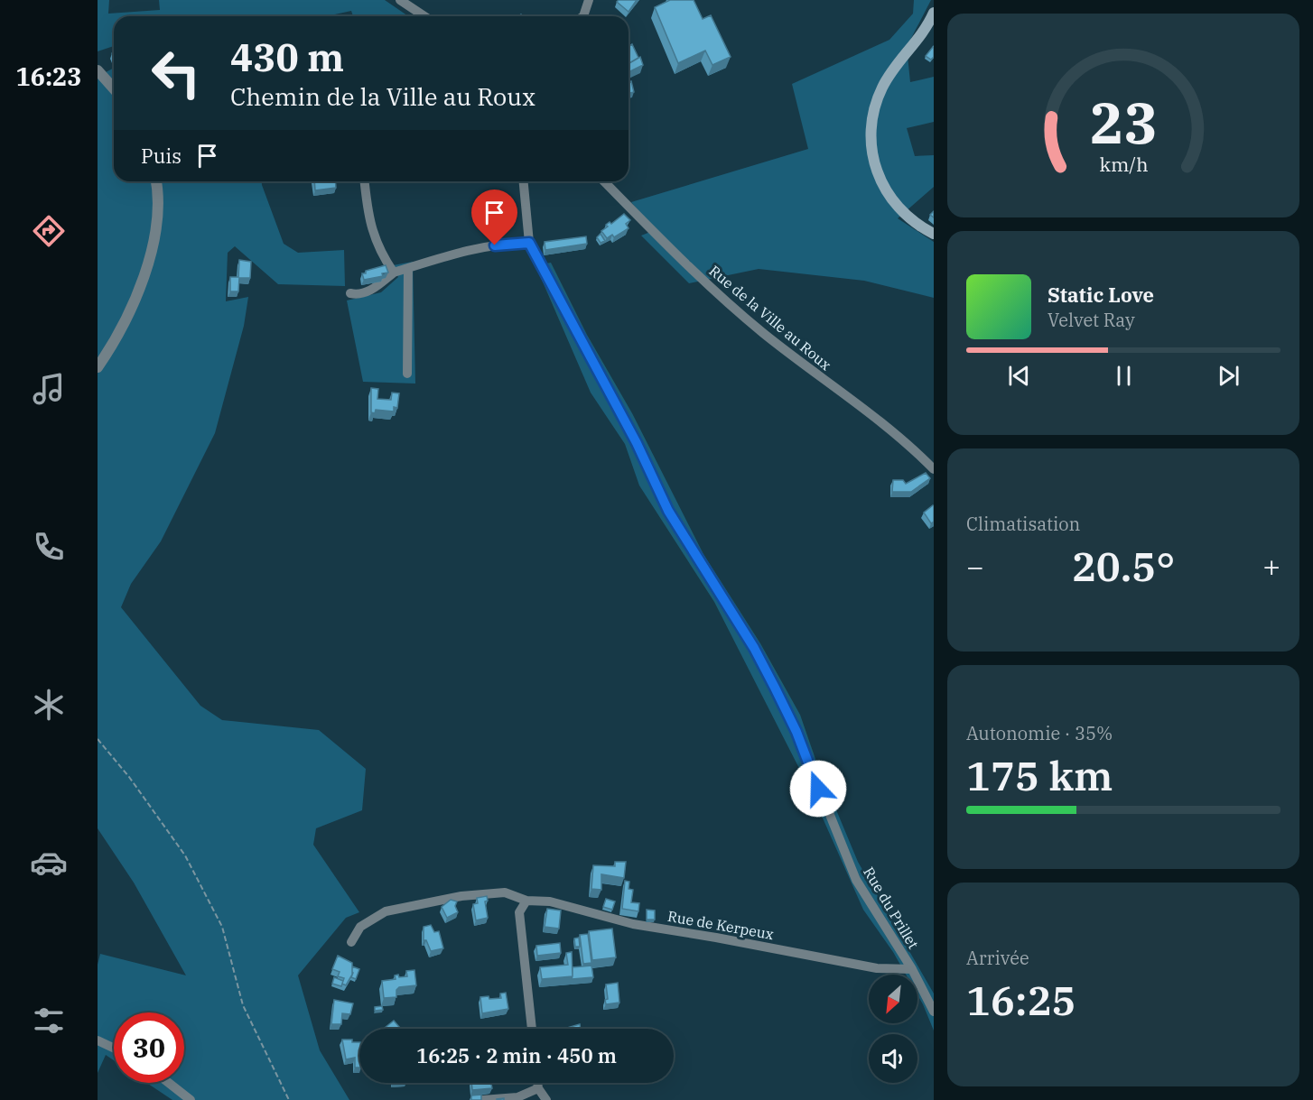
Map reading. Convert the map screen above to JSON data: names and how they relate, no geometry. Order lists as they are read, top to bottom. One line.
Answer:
{"streets":{"street":["Rue de la Ville au Roux","Rue du Prillet","Rue de Kerpeux"]},"crossings":[["Rue du Prillet","Rue de Kerpeux"]],"north":"bottom left","page":{"tabs":"16:23","turn":["430 m","Chemin de la Ville au Roux"],"then":"Puis","song":["Static Love","Velvet Ray"],"tile":["Climatisation",["Autonomie · 35%","175 km"],["Arrivée","16:25"]],"heat":["−","20.5°","+"],"limit":"30","trip":"16:25 · 2 min · 450 m","gauge":["23","km/h"]}}
